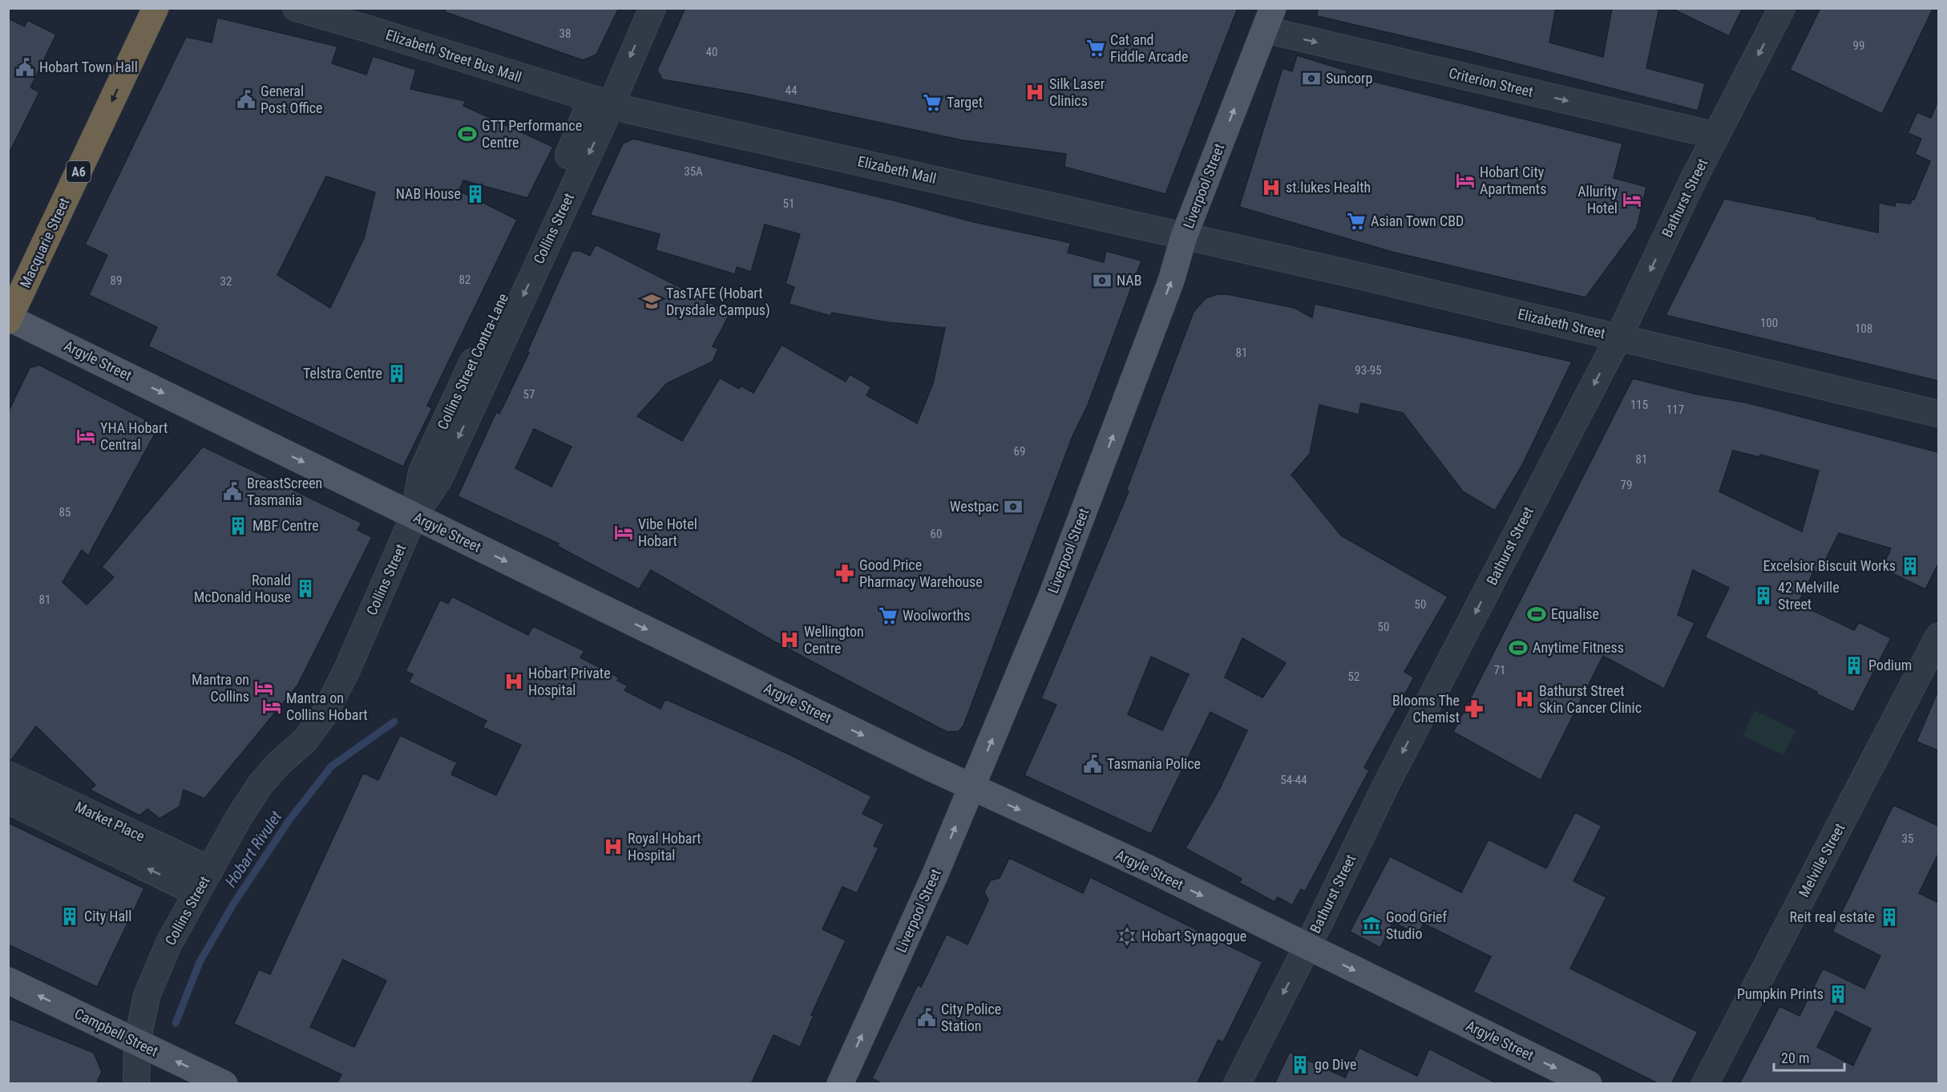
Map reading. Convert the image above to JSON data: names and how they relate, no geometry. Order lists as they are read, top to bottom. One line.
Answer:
{"streets":{"highway":["A6","Macquarie Street"],"main road":["Liverpool Street","Argyle Street","Campbell Street"],"street":["Elizabeth Street Bus Mall","Criterion Street","Elizabeth Mall","Bathurst Street","Collins Street","Elizabeth Street","Collins Street Contra-Lane","Market Place","Melville Street"]},"crossings":[["Elizabeth Street Bus Mall","Elizabeth Mall"],["Elizabeth Street Bus Mall","Collins Street"],["Elizabeth Street Bus Mall","Collins Street Contra-Lane"],["Criterion Street","Liverpool Street"],["Criterion Street","Bathurst Street"],["Elizabeth Mall","Liverpool Street"],["Elizabeth Mall","Collins Street"],["Elizabeth Mall","Elizabeth Street"],["Liverpool Street","Elizabeth Street"],["Liverpool Street","Argyle Street"],["Bathurst Street","Elizabeth Street"],["Bathurst Street","Argyle Street"],["Collins Street","Argyle Street"],["Collins Street","Collins Street Contra-Lane"],["Collins Street","Market Place"],["Collins Street","Campbell Street"],["Macquarie Street","Argyle Street"],["Argyle Street","Collins Street Contra-Lane"]],"one_way":["Criterion Street","Liverpool Street","Bathurst Street","Collins Street","Macquarie Street","Argyle Street","Campbell Street"],"water":["Hobart Rivulet"],"places":{"supermarket":["Cat and Fiddle Arcade","Target","Asian Town CBD","Woolworths"],"public building":["Hobart Town Hall","General Post Office","BreastScreen Tasmania","Tasmania Police","City Police Station"],"bank":["Suncorp","NAB","Westpac"],"hospital":["Silk Laser Clinics","st.lukes Health","Wellington Centre","Hobart Private Hospital","Bathurst Street Skin Cancer Clinic","Royal Hobart Hospital"],"sports":["GTT Performance Centre","Equalise","Anytime Fitness"],"hotel":["Hobart City Apartments","Allurity Hotel","YHA Hobart Central","Vibe Hotel Hobart","Mantra on Collins","Mantra on Collins Hobart"],"building":["NAB House","Telstra Centre","MBF Centre","Excelsior Biscuit Works","Ronald McDonald House","42 Melville Street","Podium","City Hall","Reit real estate","Pumpkin Prints","go Dive"],"school or university":["TasTAFE (Hobart Drysdale Campus)"],"pharmacy":["Good Price Pharmacy Warehouse","Blooms The Chemist"],"museum":["Good Grief Studio"],"synagogue":["Hobart Synagogue"]},"house_numbers":["38","99","40","44","35A","51","82","89","32","100","108","81","93-95","57","115","117","69","81","79","85","60","81","50","50","71","52","54-44","35"],"scale_bar":"20 m"}
